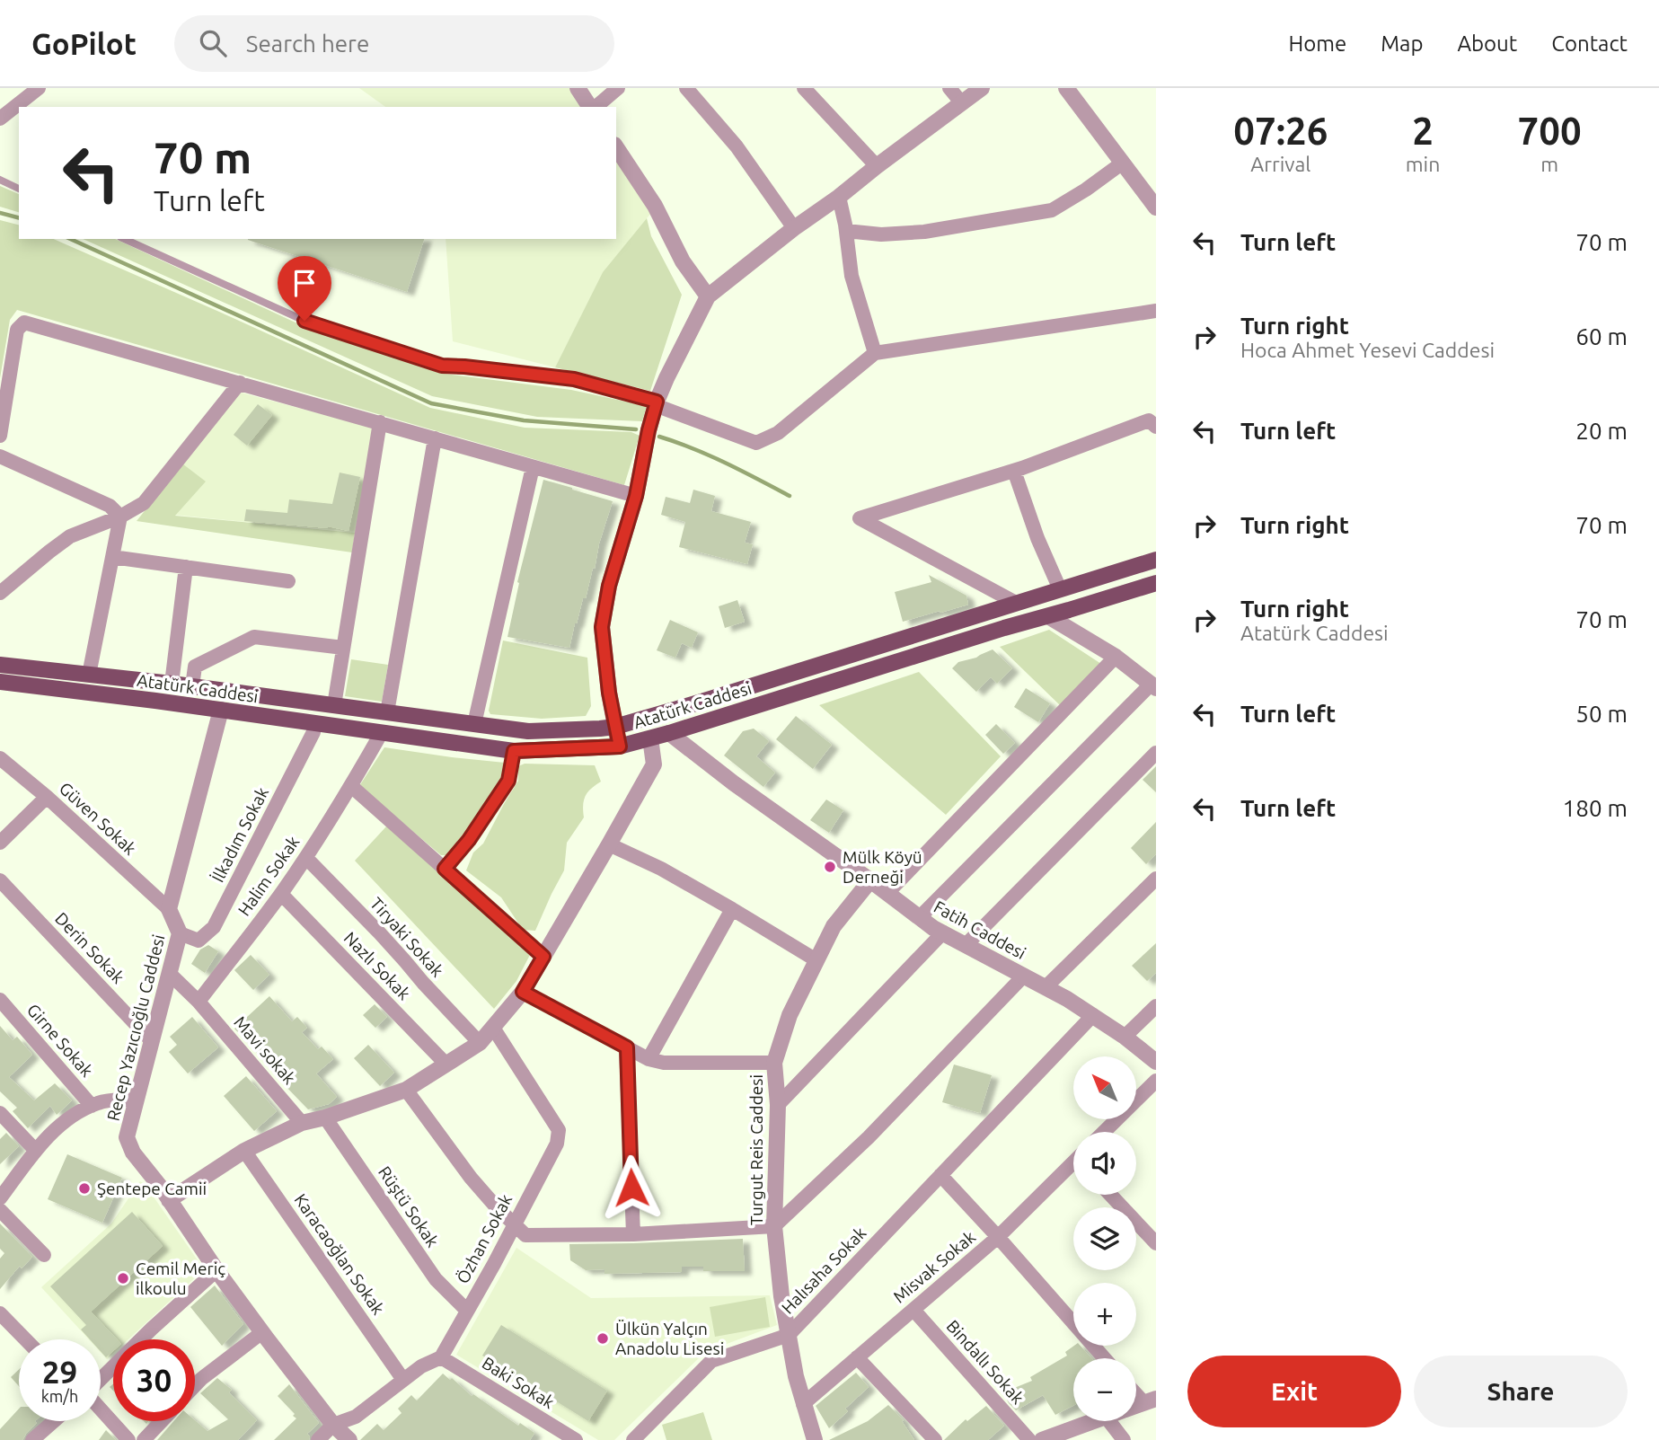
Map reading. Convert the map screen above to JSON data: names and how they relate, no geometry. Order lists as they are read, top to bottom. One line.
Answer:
{"streets":{"main road":["Atatürk Caddesi"],"street":["Güven Sokak","İlkadım Sokak","Halim Sokak","Fatih Caddesi","Tiryaki Sokak","Derin Sokak","Nazlı Sokak","Recep Yazıcıoğlu Caddesi","Girne Sokak","Mavi sokak","Turgut Reis Caddesi","Rüştü Sokak","Özhan Sokak","Karacaoğlan Sokak","Misvak Sokak","Halısaha Sokak","Bindallı Sokak","Baki Sokak"]},"crossings":[["Atatürk Caddesi","İlkadım Sokak"],["Atatürk Caddesi","Halim Sokak"],["Atatürk Caddesi","Fatih Caddesi"],["Güven Sokak","Recep Yazıcıoğlu Caddesi"],["İlkadım Sokak","Recep Yazıcıoğlu Caddesi"],["Halim Sokak","Tiryaki Sokak"],["Halim Sokak","Nazlı Sokak"],["Halim Sokak","Mavi sokak"],["Fatih Caddesi","Turgut Reis Caddesi"],["Fatih Caddesi","Halısaha Sokak"],["Derin Sokak","Recep Yazıcıoğlu Caddesi"],["Turgut Reis Caddesi","Misvak Sokak"],["Turgut Reis Caddesi","Halısaha Sokak"],["Rüştü Sokak","Özhan Sokak"],["Özhan Sokak","Baki Sokak"],["Misvak Sokak","Bindallı Sokak"]],"places":["Mülk Köyü Derneği","Şentepe Camii","Cemil Meriç ilkoulu","Ülkün Yalçın Anadolu Lisesi"],"north":"top left","page":{"header":"GoPilot","search":"Search here","nav":["Home","Map","About","Contact"],"eta":["07:26","Arrival","2","min","700","m"],"turn":["70 m","Turn left"],"list":[{"name":"Turn left","value":"70 m"},{"name":"Turn right","note":"Hoca Ahmet Yesevi Caddesi","value":"60 m"},{"name":"Turn left","value":"20 m"},{"name":"Turn right","value":"70 m"},{"name":"Turn right","note":"Atatürk Caddesi","value":"70 m"},{"name":"Turn left","value":"50 m"},{"name":"Turn left","value":"180 m"}],"map_buttons":["+","−"],"speed":"29 km/h","limit":"30","buttons":["Exit","Share"]}}
